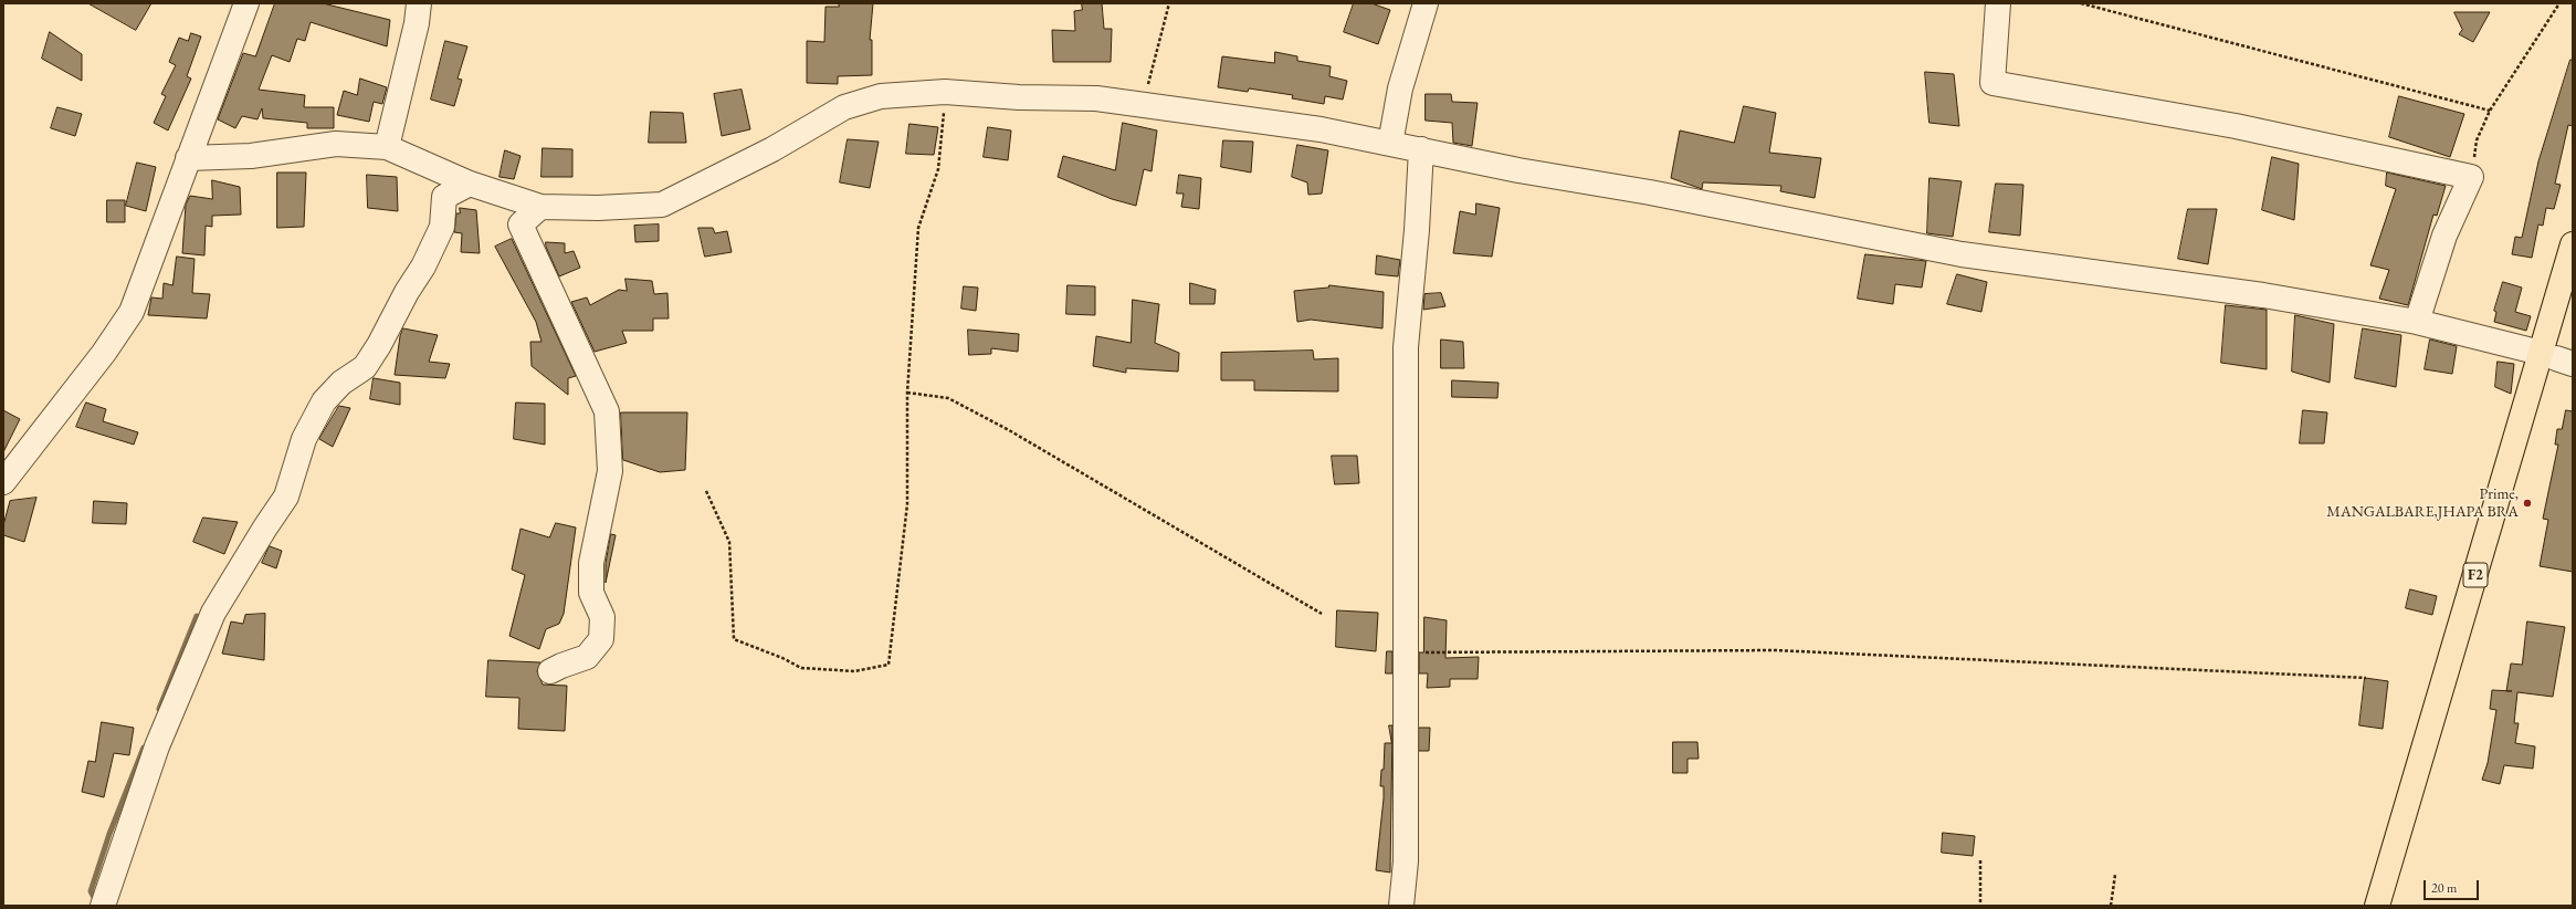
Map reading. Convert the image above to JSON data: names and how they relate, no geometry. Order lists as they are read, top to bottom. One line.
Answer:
{"streets":{"main road":["F2"]},"places":["Prime, MANGALBARE,JHAPA BRA"],"scale_bar":"20 m"}
